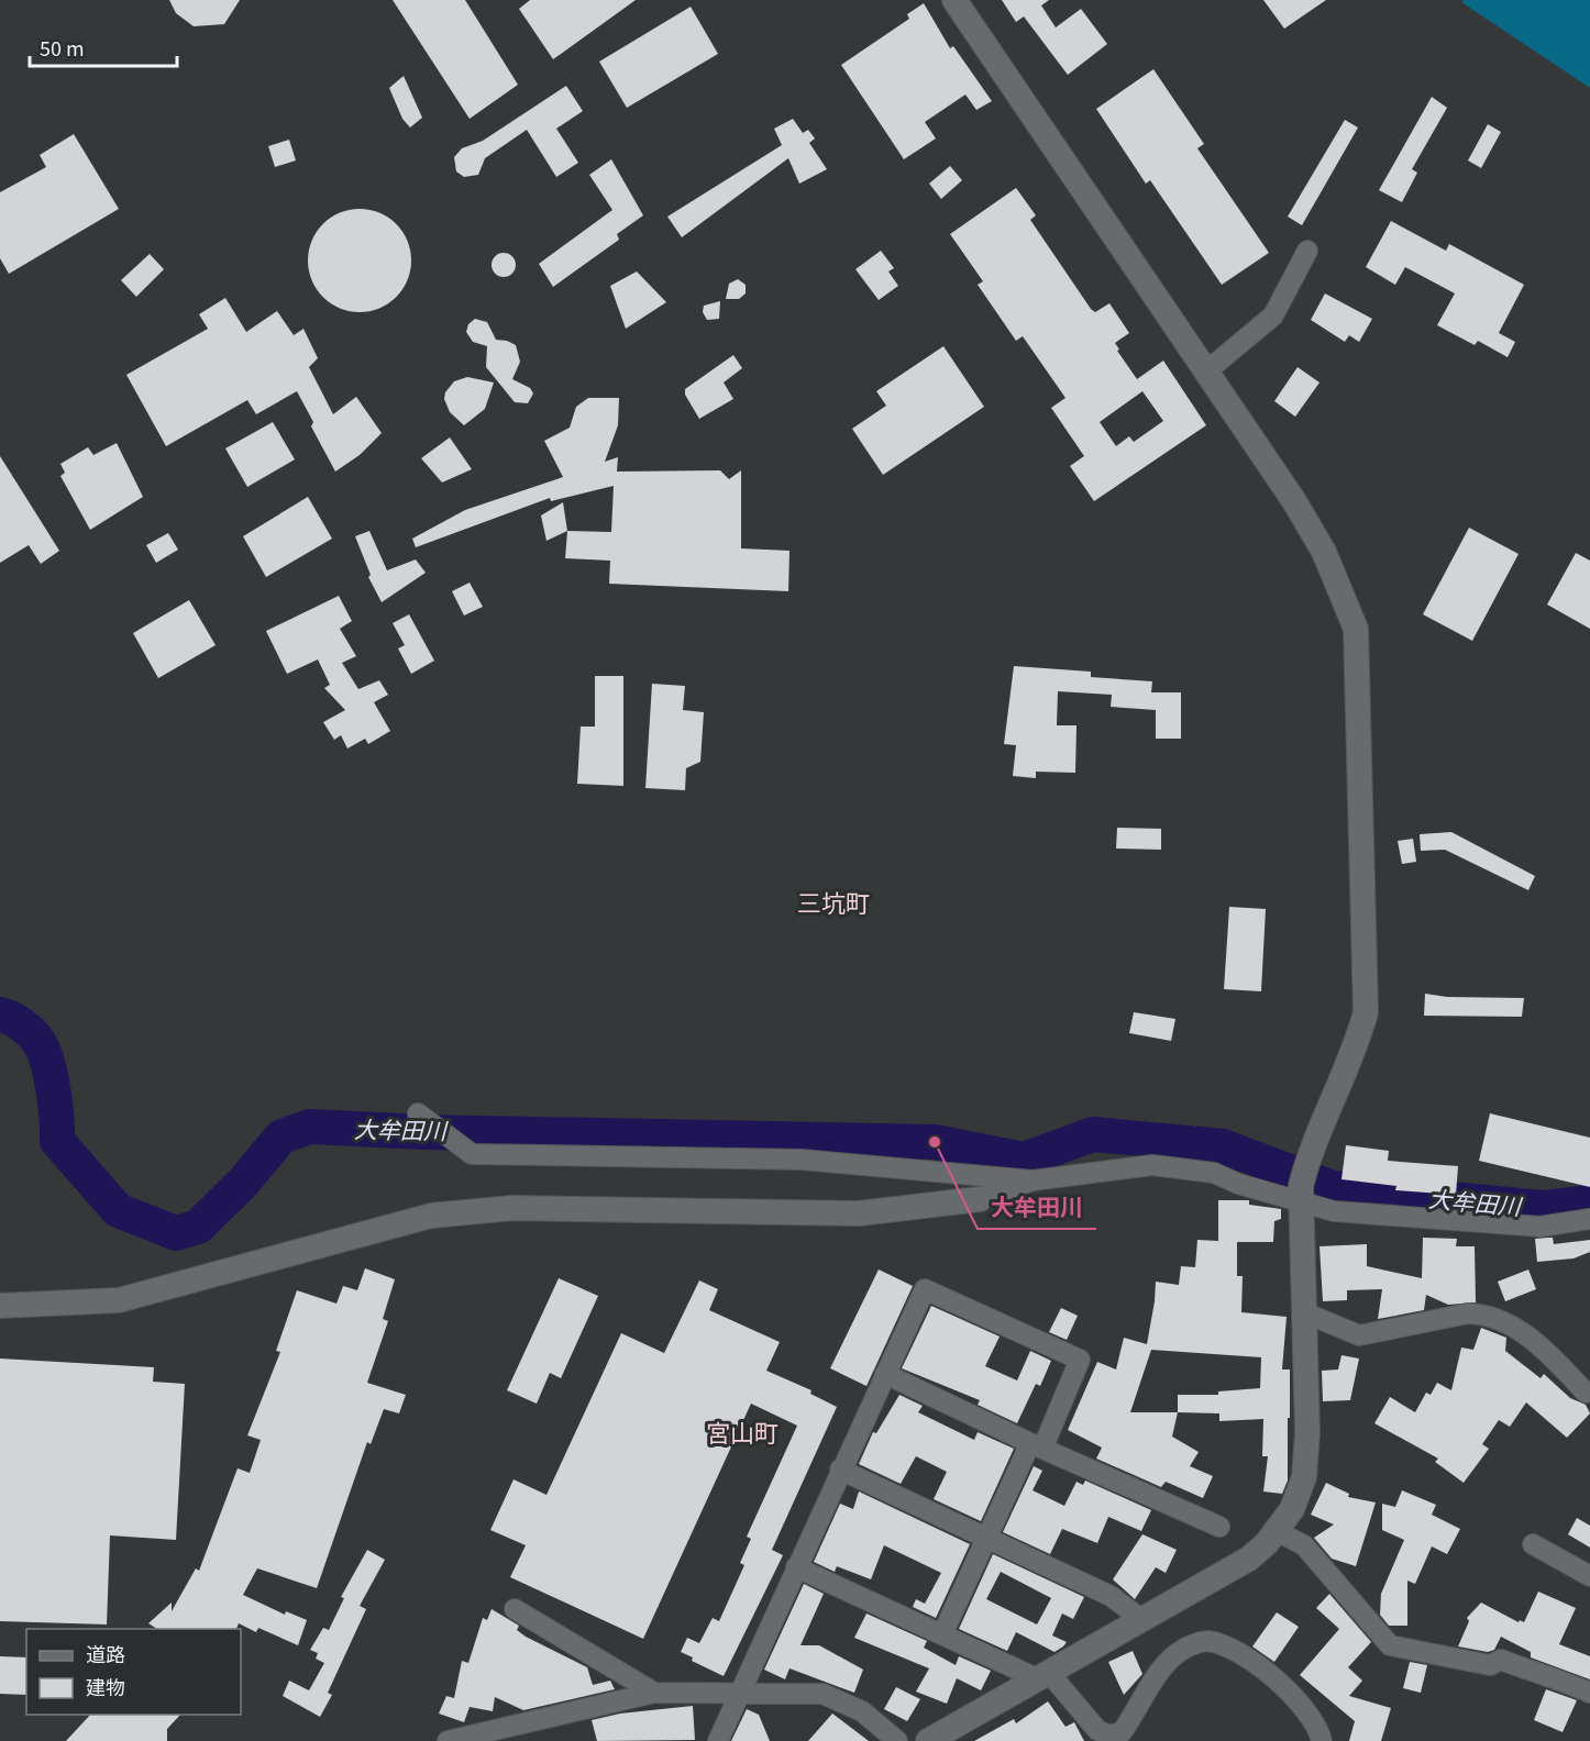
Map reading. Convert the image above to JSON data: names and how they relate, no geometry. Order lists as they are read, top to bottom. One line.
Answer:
{"districts":["三坑町","宮山町"],"water":["大牟田川"],"places":["大牟田川"],"legend":["道路","建物"],"scale_bar":"50 m"}
